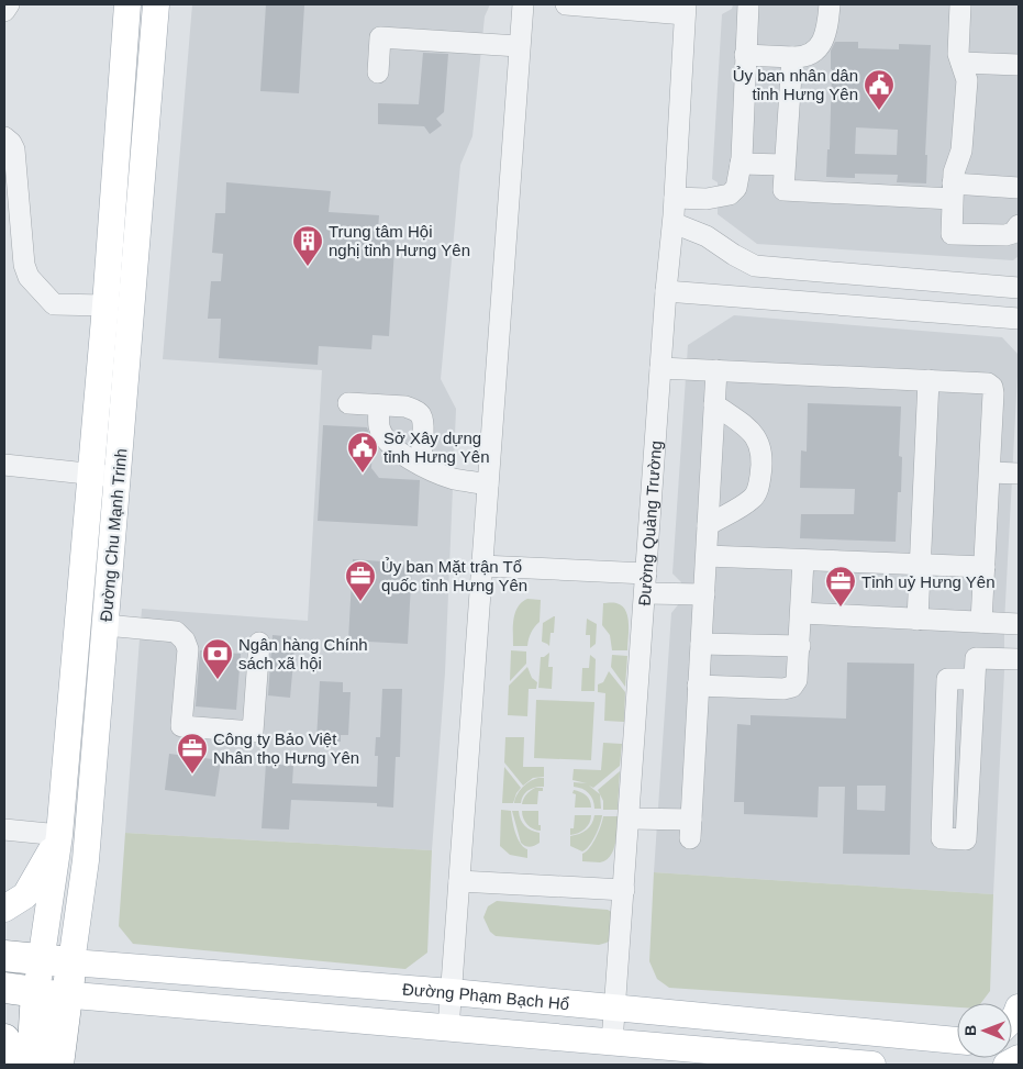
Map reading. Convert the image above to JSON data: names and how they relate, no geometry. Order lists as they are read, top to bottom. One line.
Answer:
{"streets":{"highway":["Đường Chu Mạnh Trinh","Đường Phạm Bạch Hổ"],"street":["Đường Quảng Trường"]},"crossings":[["Đường Quảng Trường","Đường Phạm Bạch Hổ"],["Đường Chu Mạnh Trinh","Đường Phạm Bạch Hổ"]],"places":{"public building":["Ủy ban nhân dân tỉnh Hưng Yên","Sở Xây dựng tỉnh Hưng Yên"],"building":["Trung tâm Hội nghị tỉnh Hưng Yên"],"office":["Ủy ban Mặt trận Tổ quốc tỉnh Hưng Yên","Tỉnh uỷ Hưng Yên","Công ty Bảo Việt Nhân thọ Hưng Yên"],"bank":["Ngân hàng Chính sách xã hội"]},"north":"left"}
